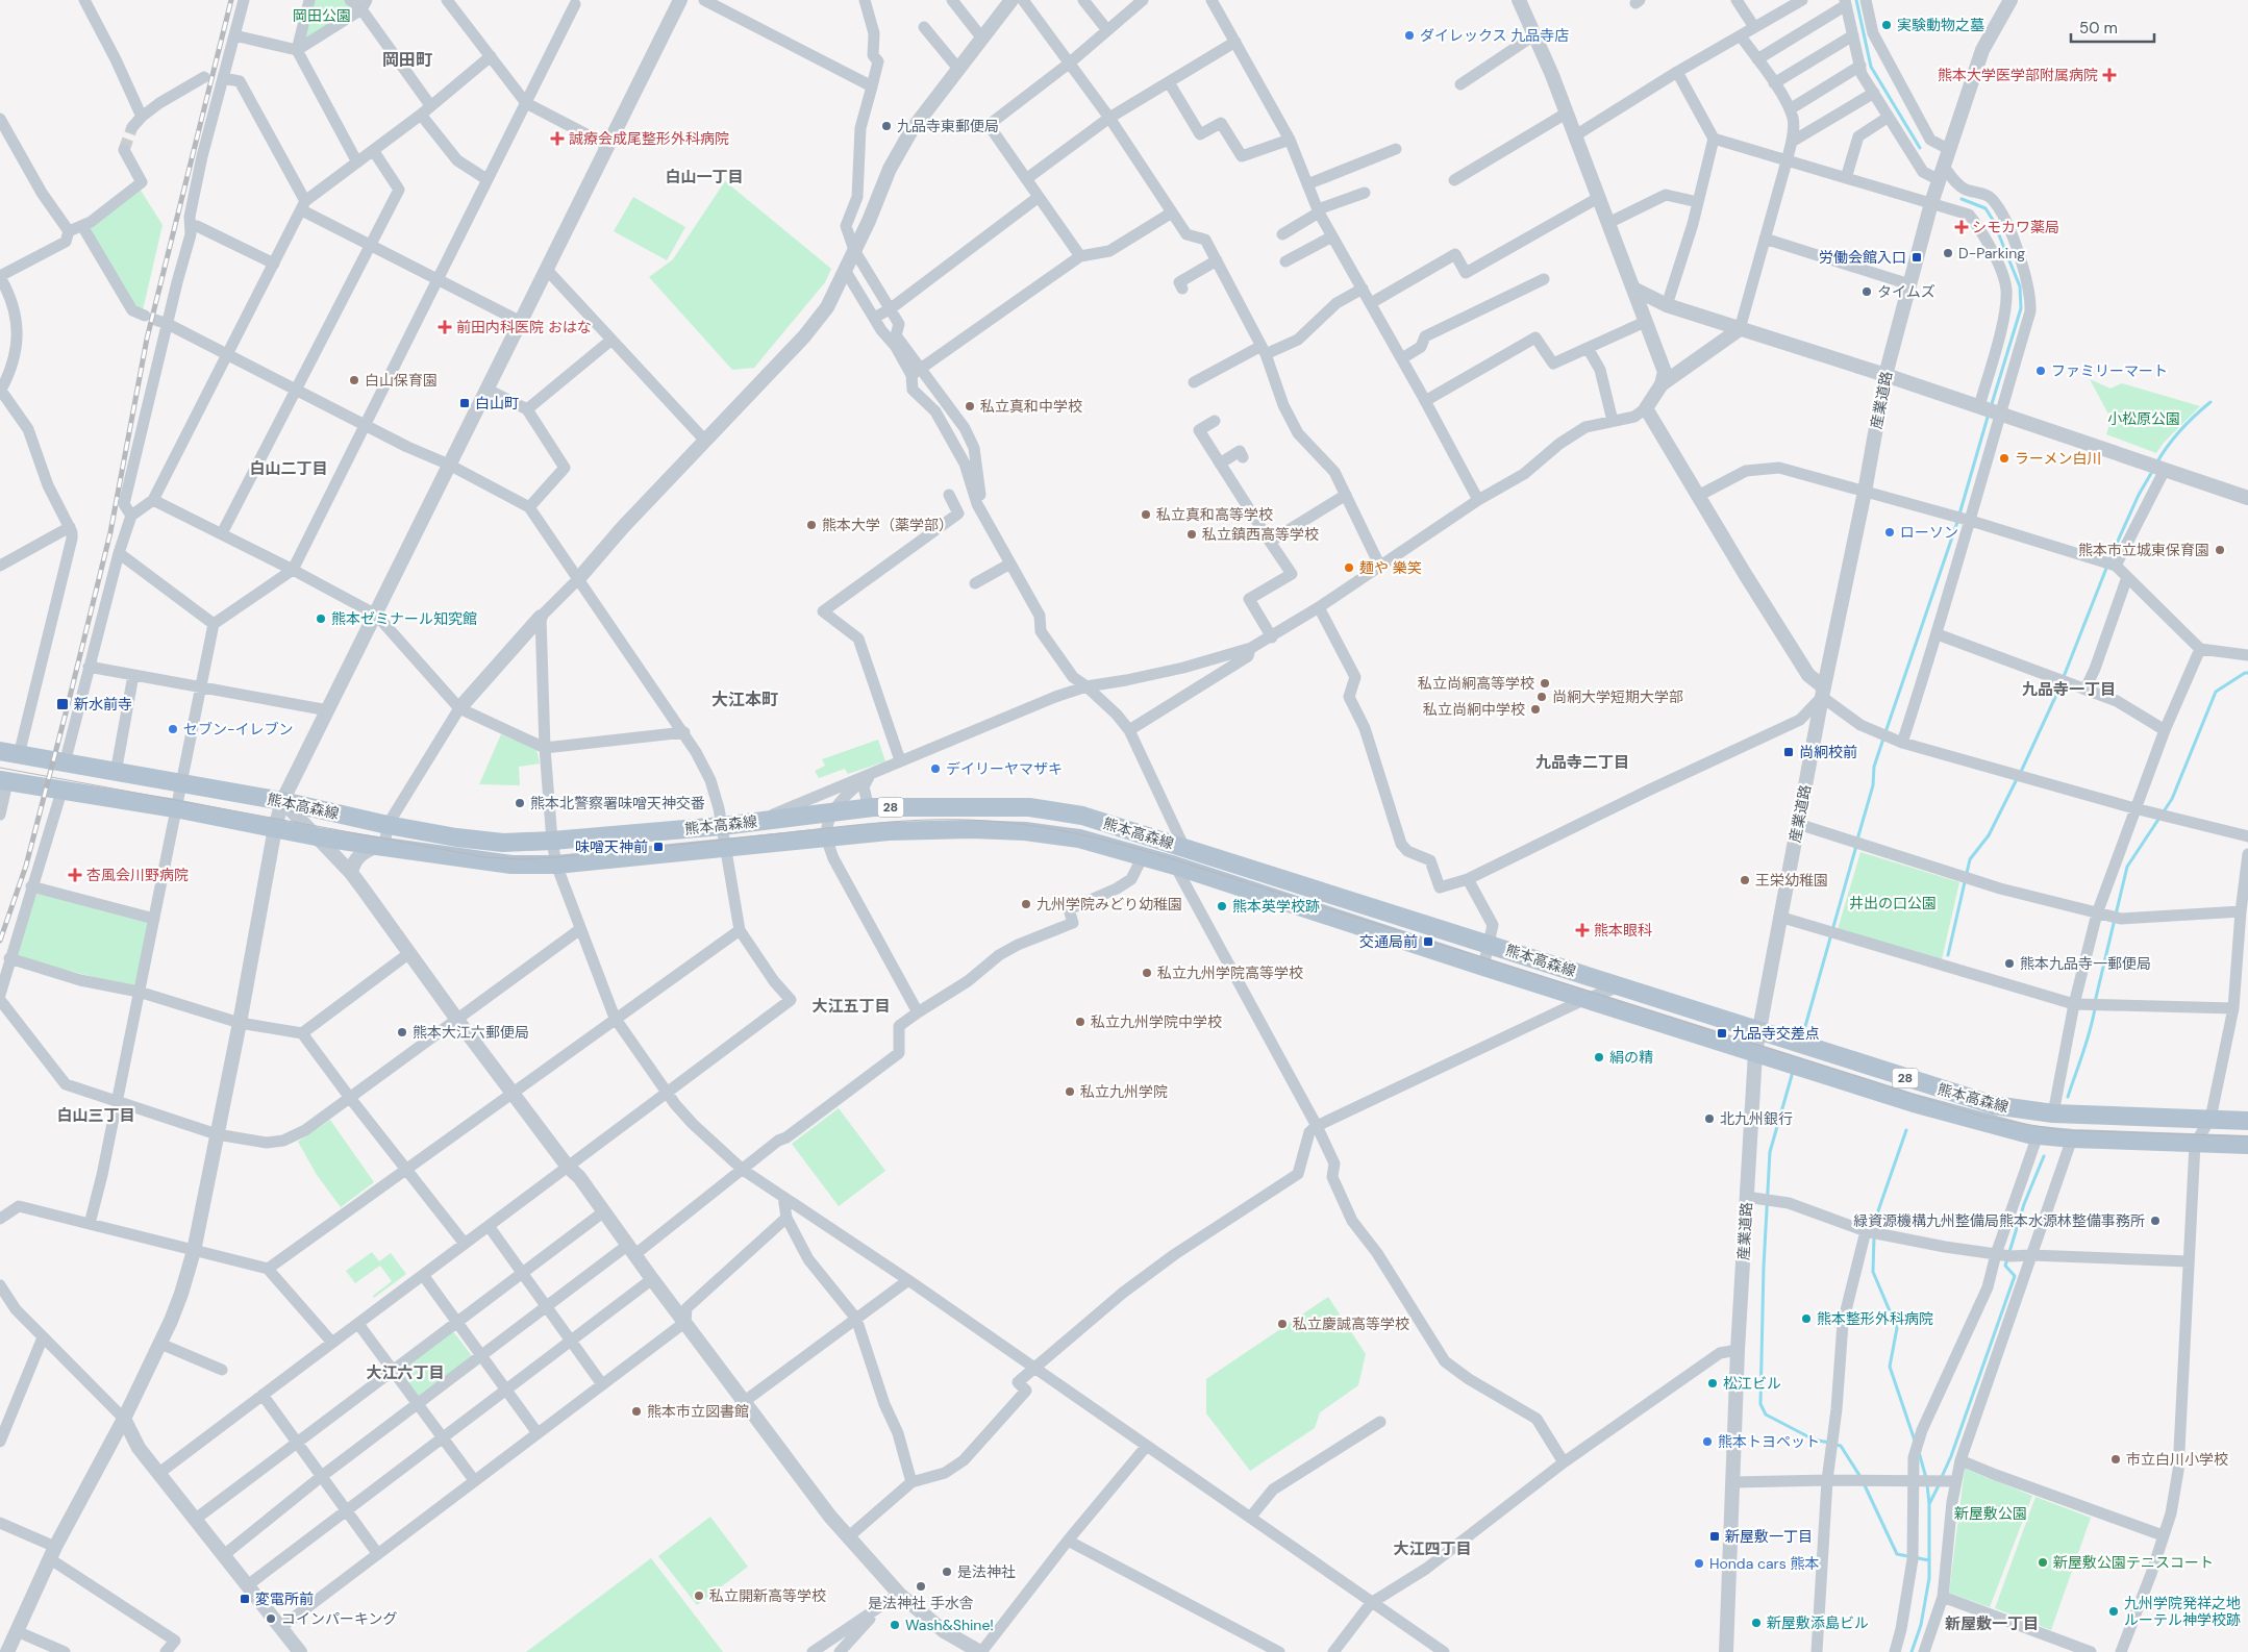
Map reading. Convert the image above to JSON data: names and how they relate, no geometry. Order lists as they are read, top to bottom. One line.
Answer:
{"streets":{"main road":["熊本高森線","28"],"street":["産業道路"]},"crossings":[["産業道路","熊本高森線"]],"districts":["岡田町","白山一丁目","白山二丁目","九品寺一丁目","大江本町","九品寺二丁目","大江五丁目","白山三丁目","大江六丁目","大江四丁目","新屋敷一丁目"],"parks":["岡田公園","小松原公園","井出の口公園","新屋敷公園"],"places":{"other":["実験動物之墓","ダイレックス 九品寺店","九品寺東郵便局","D-Parking","タイムズ","ファミリーマート","白山保育園","私立真和中学校","ラーメン白川","私立真和高等学校","熊本大学（薬学部）","ローソン","私立鎮西高等学校","熊本市立城東保育園","麺や 樂笑","熊本ゼミナール知究館","私立尚絅高等学校","尚絅大学短期大学部","私立尚絅中学校","セブン-イレブン","デイリーヤマザキ","熊本北警察署味噌天神交番","王栄幼稚園","九州学院みどり幼稚園","熊本英学校跡","熊本九品寺一郵便局","私立九州学院高等学校","私立九州学院中学校","熊本大江六郵便局","絹の精","私立九州学院","北九州銀行","緑資源機構九州整備局熊本水源林整備事務所","熊本整形外科病院","私立慶誠高等学校","松江ビル","熊本市立図書館","熊本トヨペット","市立白川小学校","新屋敷公園テニスコート","Honda cars 熊本","是法神社","是法神社 手水舎","私立開新高等学校","九州学院発祥之地 ルーテル神学校跡","コインパーキング","新屋敷添島ビル","Wash&Shine!"],"health":["熊本大学医学部附属病院","誠療会成尾整形外科病院","シモカワ薬局","前田内科医院 おはな","杏風会川野病院","熊本眼科"],"transit":["労働会館入口","白山町","新水前寺","尚絅校前","味噌天神前","交通局前","九品寺交差点","新屋敷一丁目","変電所前"]},"scale_bar":"50 m"}
